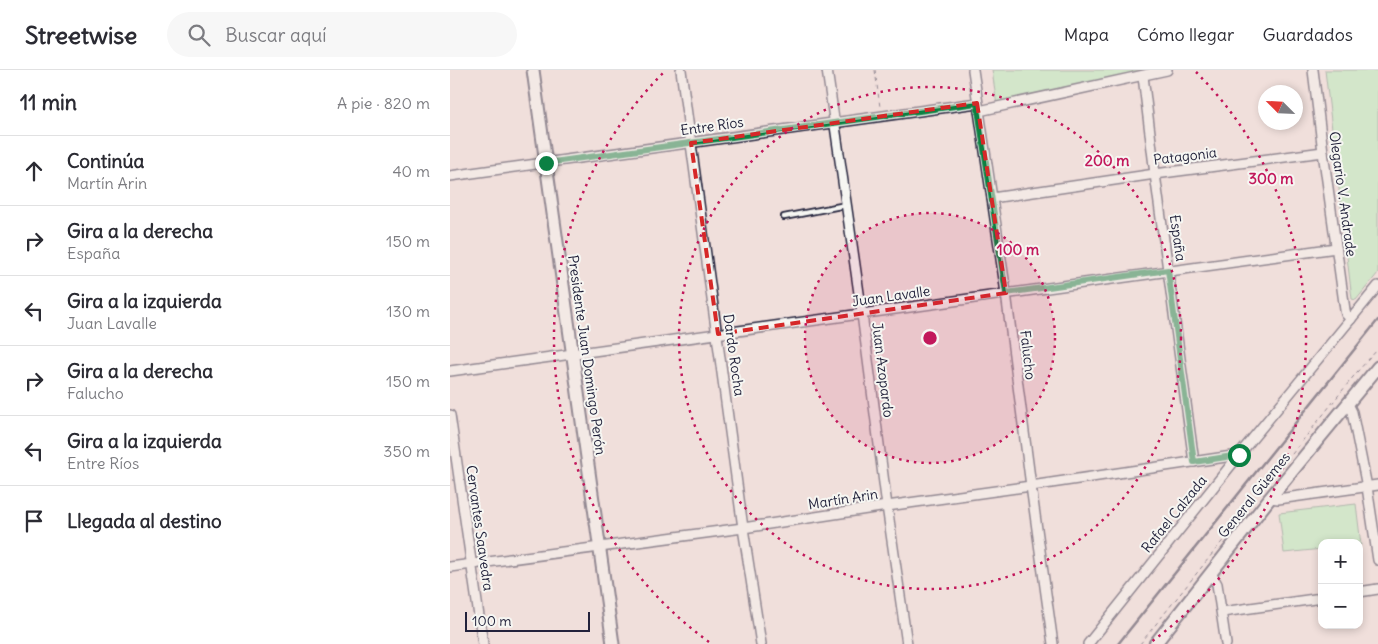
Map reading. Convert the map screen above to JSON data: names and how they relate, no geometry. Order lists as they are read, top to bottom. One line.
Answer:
{"streets":{"street":["Entre Ríos","Patagonia","Olegario V. Andrade","España","Juan Lavalle","Presidente Juan Domingo Perón","Dardo Rocha","Falucho","Juan Azopardo","General Güemes","Martín Arin","Rafael Calzada","Cervantes Saavedra"]},"crossings":[["Entre Ríos","España"],["Entre Ríos","Presidente Juan Domingo Perón"],["Entre Ríos","Dardo Rocha"],["Entre Ríos","Falucho"],["Entre Ríos","Juan Azopardo"],["Patagonia","Olegario V. Andrade"],["Patagonia","España"],["Patagonia","Falucho"],["Olegario V. Andrade","Juan Lavalle"],["Olegario V. Andrade","Rafael Calzada"],["España","Juan Lavalle"],["España","Martín Arin"],["Juan Lavalle","Presidente Juan Domingo Perón"],["Juan Lavalle","Dardo Rocha"],["Juan Lavalle","Falucho"],["Juan Lavalle","Juan Azopardo"],["Presidente Juan Domingo Perón","Martín Arin"],["Dardo Rocha","Martín Arin"],["Falucho","Martín Arin"],["Juan Azopardo","Martín Arin"],["Martín Arin","Rafael Calzada"],["Martín Arin","Cervantes Saavedra"]],"scale_bar":"100 m","north":"top left","page":{"header":"Streetwise","search":"Buscar aquí","nav":["Mapa","Cómo llegar","Guardados"],"heading":["11 min","A pie · 820 m"],"list":[["Continúa","Martín Arin","40 m"],["Gira a la derecha","España","150 m"],["Gira a la izquierda","Juan Lavalle","130 m"],["Gira a la derecha","Falucho","150 m"],["Gira a la izquierda","Entre Ríos","350 m"],"Llegada al destino"],"map_buttons":["+","−"],"scale":"100 m"},"rings":["200 m","300 m","100 m"]}
